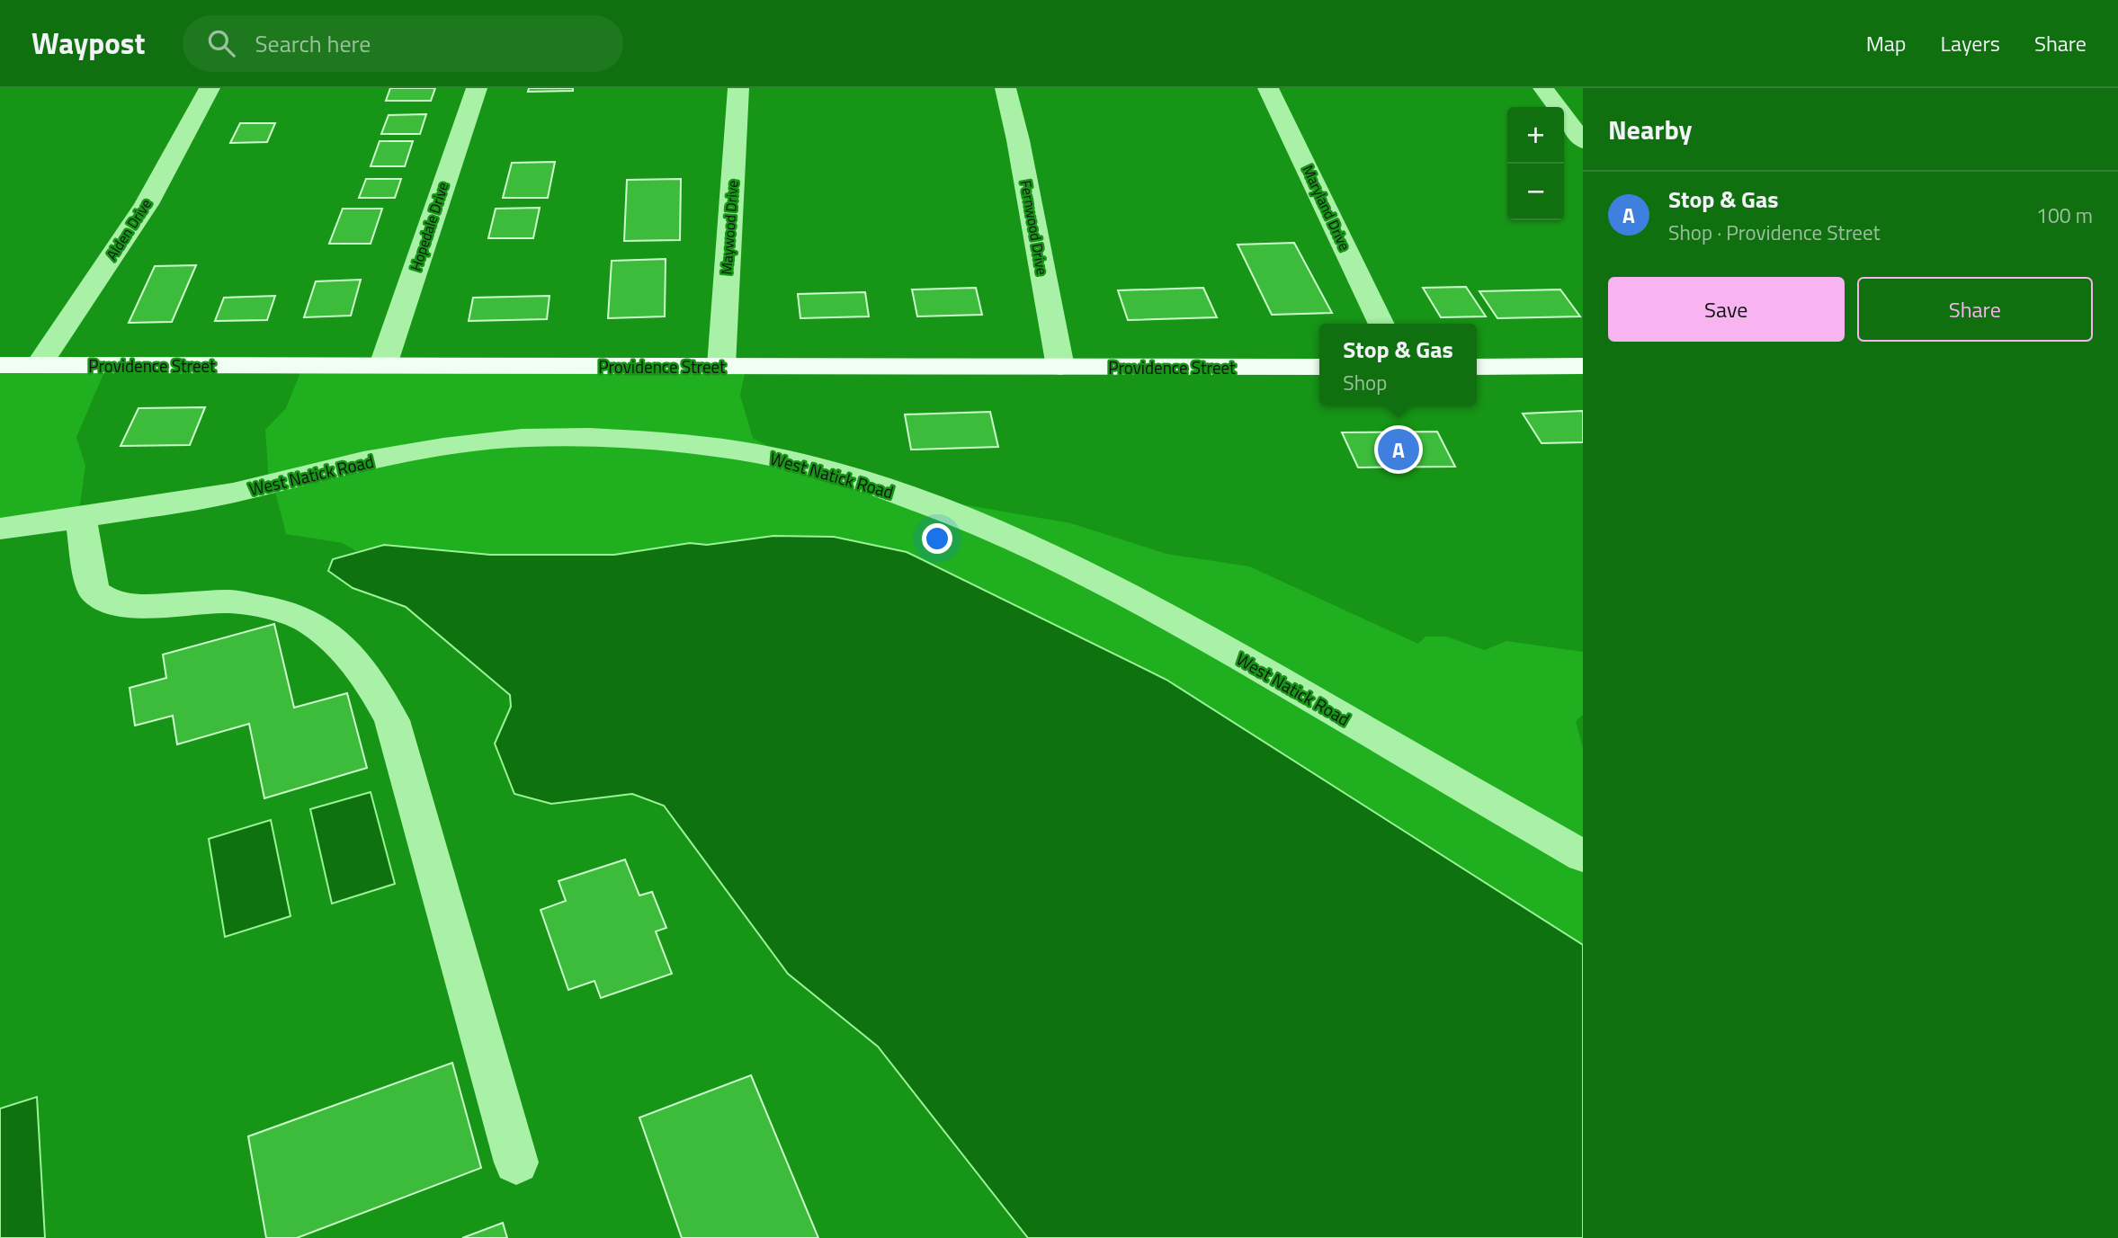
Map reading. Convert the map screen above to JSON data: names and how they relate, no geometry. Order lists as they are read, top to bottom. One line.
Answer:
{"streets":{"main road":["Providence Street"],"street":["Maryland Drive","Hopedale Drive","Maywood Drive","Fernwood Drive","Alden Drive","West Natick Road"]},"crossings":[["Hopedale Drive","Providence Street"],["Maywood Drive","Providence Street"],["Fernwood Drive","Providence Street"],["Alden Drive","Providence Street"]],"page":{"header":"Waypost","search":"Search here","nav":["Map","Layers","Share"],"heading":"Nearby","map_buttons":["+","−"],"list":[{"mark":"A","name":"Stop & Gas","note":"Shop · Providence Street","value":"100 m"}],"buttons":["Save","Share"],"popup":["Stop & Gas","Shop"],"pins":"A"}}
